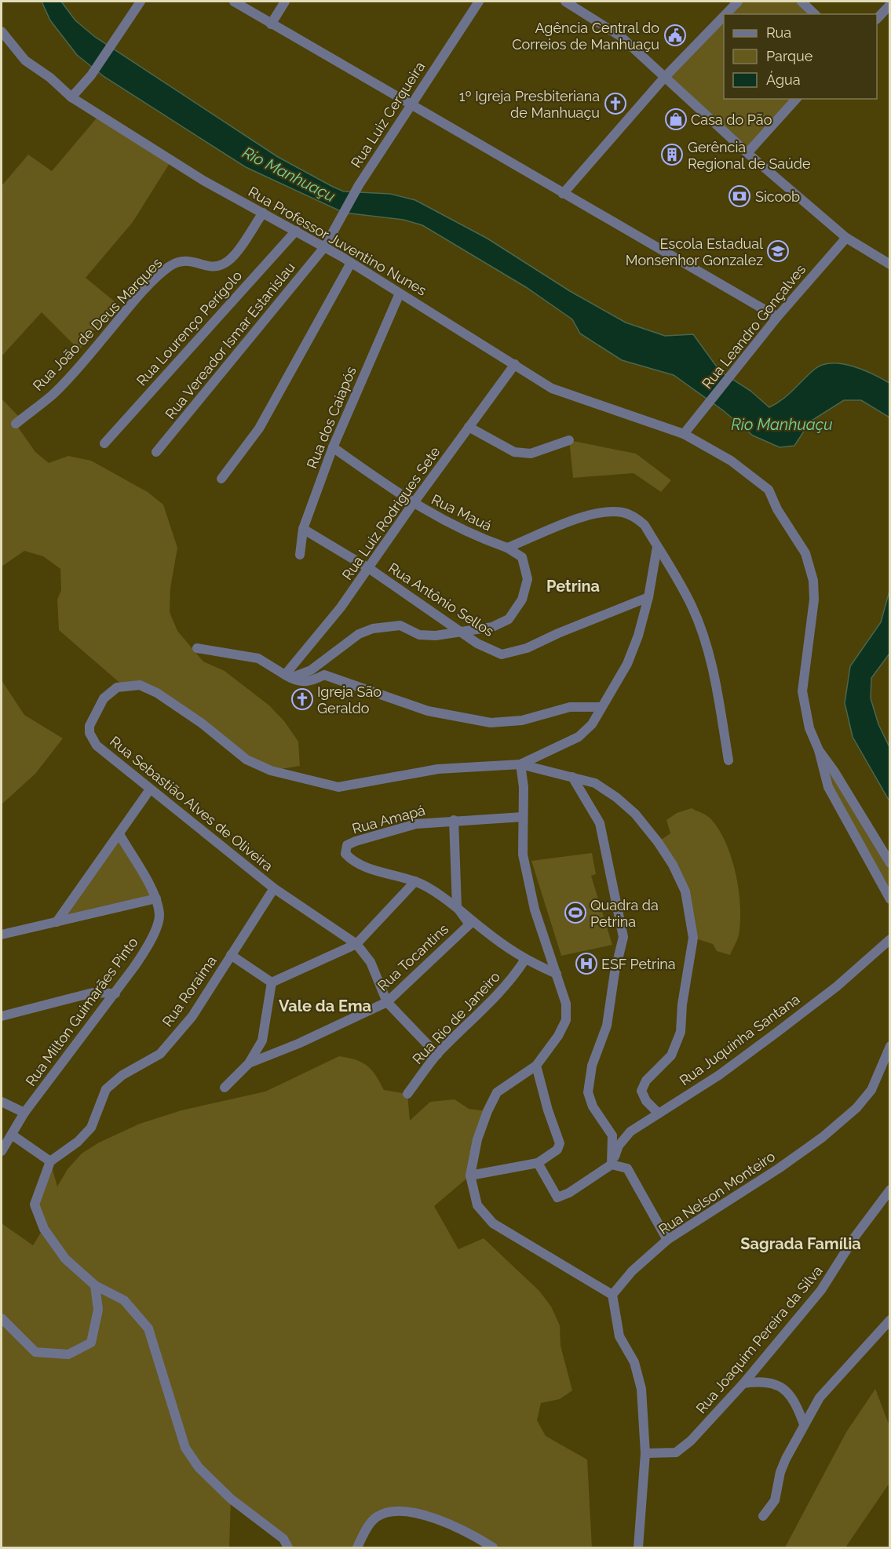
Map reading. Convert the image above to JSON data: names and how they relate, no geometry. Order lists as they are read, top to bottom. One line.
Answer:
{"streets":{"street":["Rua Luiz Cerqueira","Rua Professor Juventino Nunes","Rua João de Deus Marques","Rua Leandro Gonçalves","Rua Lourenço Perígolo","Rua Vereador Ismar Estanislau","Rua dos Caiapós","Rua Mauá","Rua Luiz Rodrigues Sete","Rua Antônio Sellos","Rua Sebastião Alves de Oliveira","Rua Amapá","Rua Tocantins","Rua Roraima","Rua Milton Guimarães Pinto","Rua Rio de Janeiro","Rua Juquinha Santana","Rua Nelson Monteiro","Rua Joaquim Pereira da Silva"]},"crossings":[["Rua Luiz Cerqueira","Rua Professor Juventino Nunes"],["Rua Luiz Cerqueira","Rua Vereador Ismar Estanislau"],["Rua Professor Juventino Nunes","Rua João de Deus Marques"],["Rua Professor Juventino Nunes","Rua Leandro Gonçalves"],["Rua Professor Juventino Nunes","Rua Lourenço Perígolo"],["Rua Professor Juventino Nunes","Rua Vereador Ismar Estanislau"],["Rua Professor Juventino Nunes","Rua dos Caiapós"],["Rua Professor Juventino Nunes","Rua Luiz Rodrigues Sete"],["Rua dos Caiapós","Rua Mauá"],["Rua dos Caiapós","Rua Antônio Sellos"],["Rua Mauá","Rua Luiz Rodrigues Sete"],["Rua Luiz Rodrigues Sete","Rua Antônio Sellos"],["Rua Sebastião Alves de Oliveira","Rua Tocantins"],["Rua Sebastião Alves de Oliveira","Rua Roraima"],["Rua Amapá","Rua Tocantins"],["Rua Amapá","Rua Rio de Janeiro"]],"districts":["Petrina","Vale da Ema","Sagrada Família"],"water":["Rio Manhuaçu"],"places":{"public building":["Agência Central do Correios de Manhuaçu"],"church":["1º Igreja Presbiteriana de Manhuaçu","Igreja São Geraldo"],"shop":["Casa do Pão"],"building":["Gerência Regional de Saúde"],"bank":["Sicoob"],"school or university":["Escola Estadual Monsenhor Gonzalez"],"sports":["Quadra da Petrina"],"hospital":["ESF Petrina"]},"legend":["Rua","Parque","Água"]}
